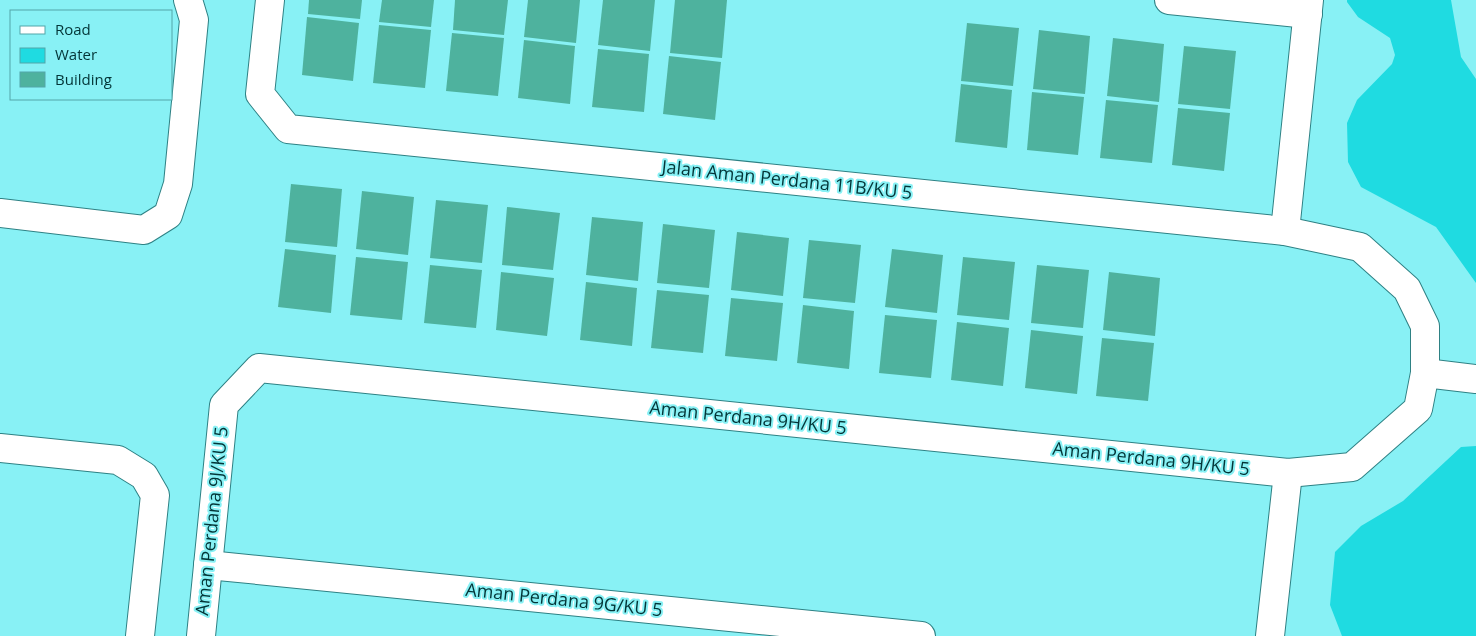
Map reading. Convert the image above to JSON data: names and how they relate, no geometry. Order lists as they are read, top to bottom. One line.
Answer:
{"streets":{"street":["Jalan Aman Perdana 11B/KU 5","Aman Perdana 9H/KU 5","Aman Perdana 9J/KU 5","Aman Perdana 9G/KU 5"]},"crossings":[["Jalan Aman Perdana 11B/KU 5","Aman Perdana 9H/KU 5"],["Aman Perdana 9H/KU 5","Aman Perdana 9J/KU 5"],["Aman Perdana 9J/KU 5","Aman Perdana 9G/KU 5"]],"legend":["Road","Water","Building"]}
